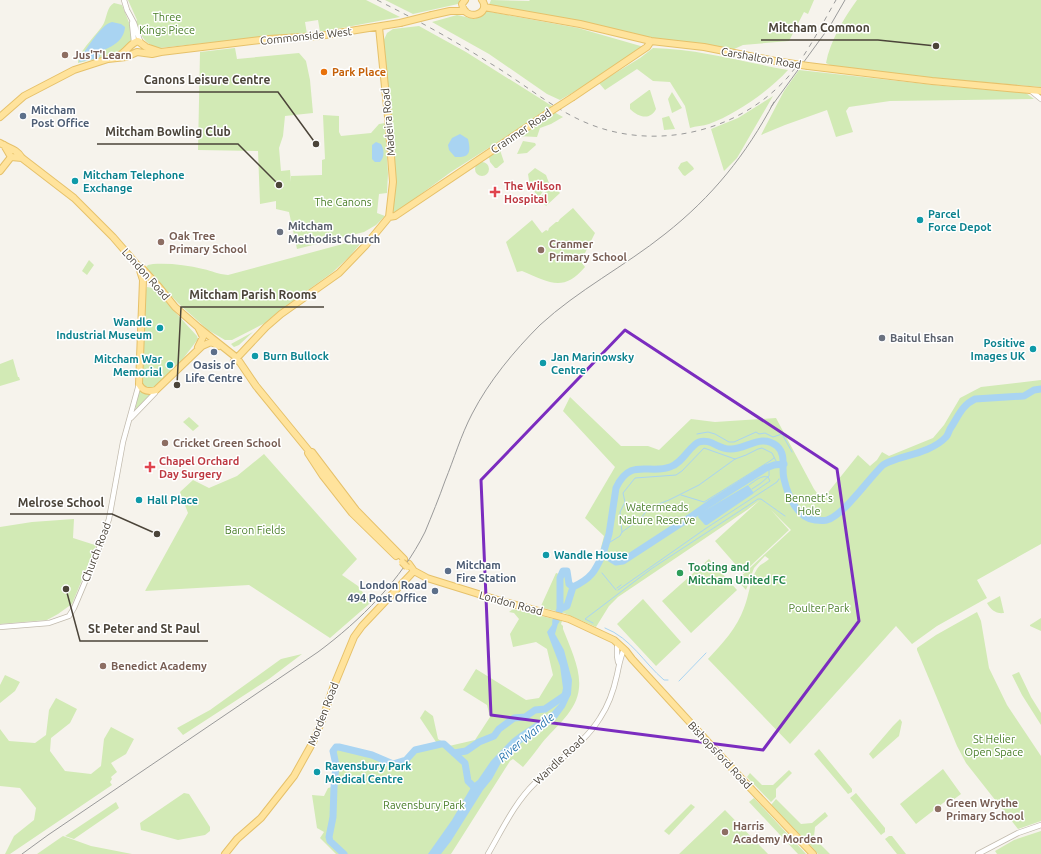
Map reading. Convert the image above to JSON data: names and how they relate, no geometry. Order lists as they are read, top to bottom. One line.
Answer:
{"streets":{"main road":["Commonside West","Carshalton Road","Madeira Road","Cranmer Road","London Road","Morden Road","Bishopsford Road"],"street":["Church Road","Wandle Road"]},"crossings":[["Commonside West","Madeira Road"],["Carshalton Road","Cranmer Road"],["Madeira Road","Cranmer Road"],["London Road","Morden Road"],["London Road","Bishopsford Road"],["London Road","Wandle Road"],["Bishopsford Road","Wandle Road"]],"water":["River Wandle"],"parks":["Three Kings Piece","The Canons","Bennett's Hole","Watermeads Nature Reserve","Baron Fields","Poulter Park","St Helier Open Space","Ravensbury Park"],"places":{"other":["Mitcham Common","Jus'T'Learn","Park Place","Mitcham Post Office","Canons Leisure Centre","Mitcham Telephone Exchange","Mitcham Bowling Club","Parcel Force Depot","Mitcham Methodist Church","Oak Tree Primary School","Cranmer Primary School","Wandle Industrial Museum","Baitul Ehsan","Positive Images UK","Oasis of Life Centre","Burn Bullock","Jan Marinowsky Centre","Mitcham War Memorial","Mitcham Parish Rooms","Cricket Green School","Hall Place","Melrose School","Wandle House","Mitcham Fire Station","Tooting and Mitcham United FC","St Peter and St Paul","London Road 494 Post Office","Benedict Academy","Ravensbury Park Medical Centre","Green Wrythe Primary School","Harris Academy Morden"],"health":["The Wilson Hospital","Chapel Orchard Day Surgery"]}}
